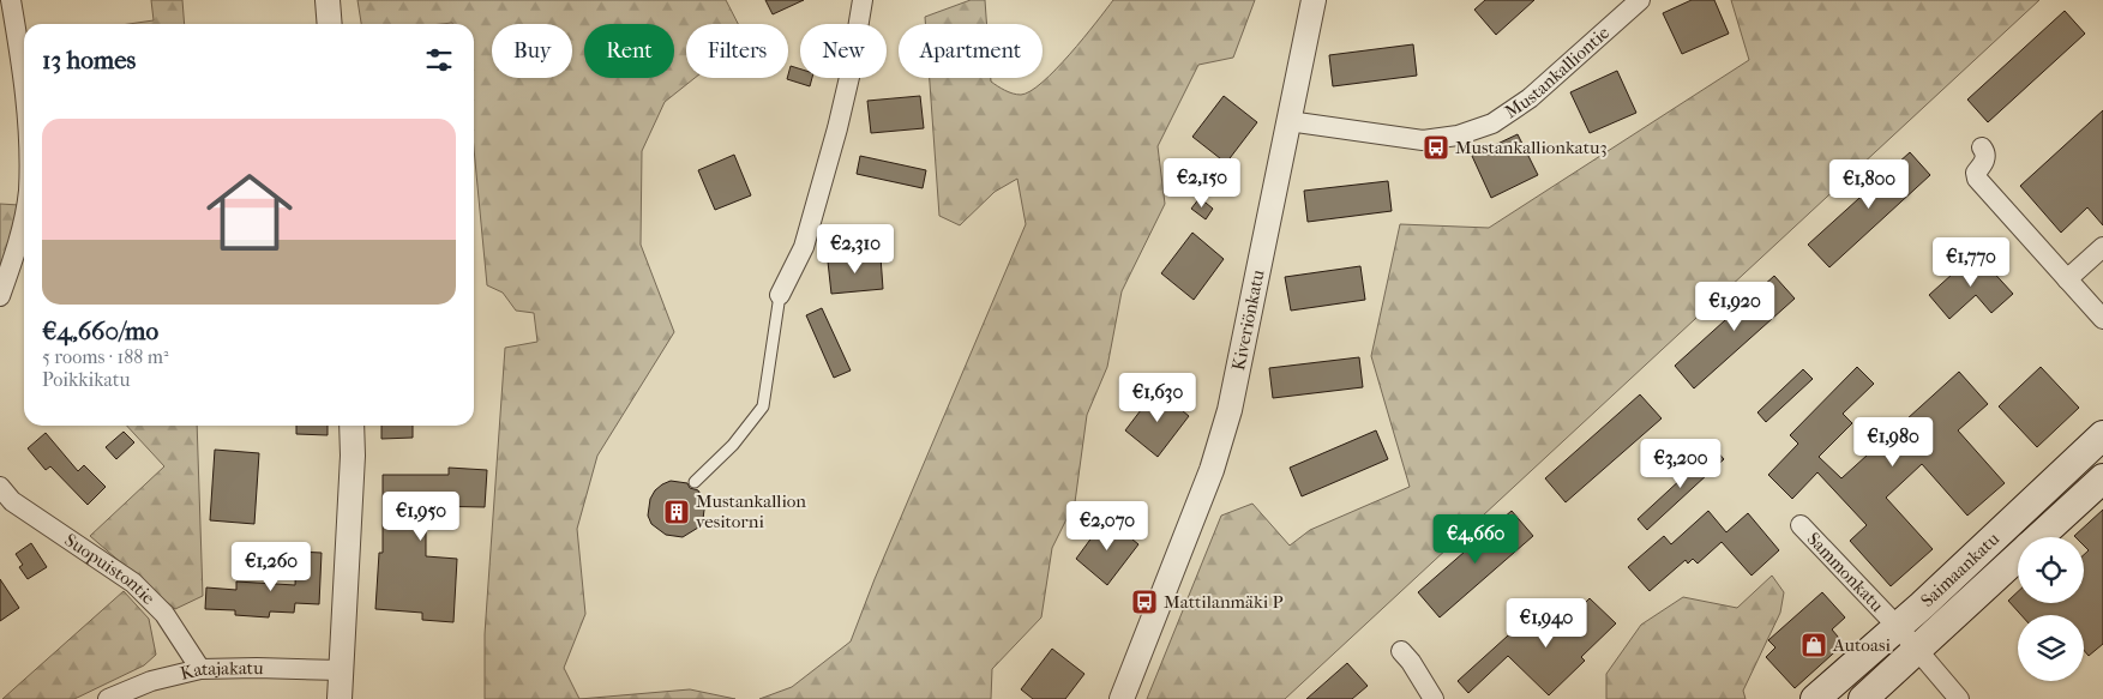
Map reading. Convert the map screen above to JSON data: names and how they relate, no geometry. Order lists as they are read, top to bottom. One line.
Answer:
{"streets":{"main road":["Saimaankatu"],"street":["Mustankalliontie","Kiveriönkatu","Suopuistontie","Sammonkatu","Katajakatu"]},"crossings":[["Mustankalliontie","Kiveriönkatu"],["Suopuistontie","Katajakatu"],["Saimaankatu","Sammonkatu"]],"places":{"bus stop":["Mustankallionkatu3","Mattilanmäki P"],"building":["Mustankallion vesitorni"],"shop":["Autoasi"]},"page":{"chip":["Buy","Rent","Filters","New","Apartment"],"heading":"13 homes","list":[{"name":"€4,660/mo","note":"5 rooms · 188 m² · Poikkikatu"}],"price":["€2,150","€1,800","€2,310","€1,770","€1,920","€1,630","€1,980","€3,200","€1,950","€2,070","€4,660","€1,260","€1,940"]}}
